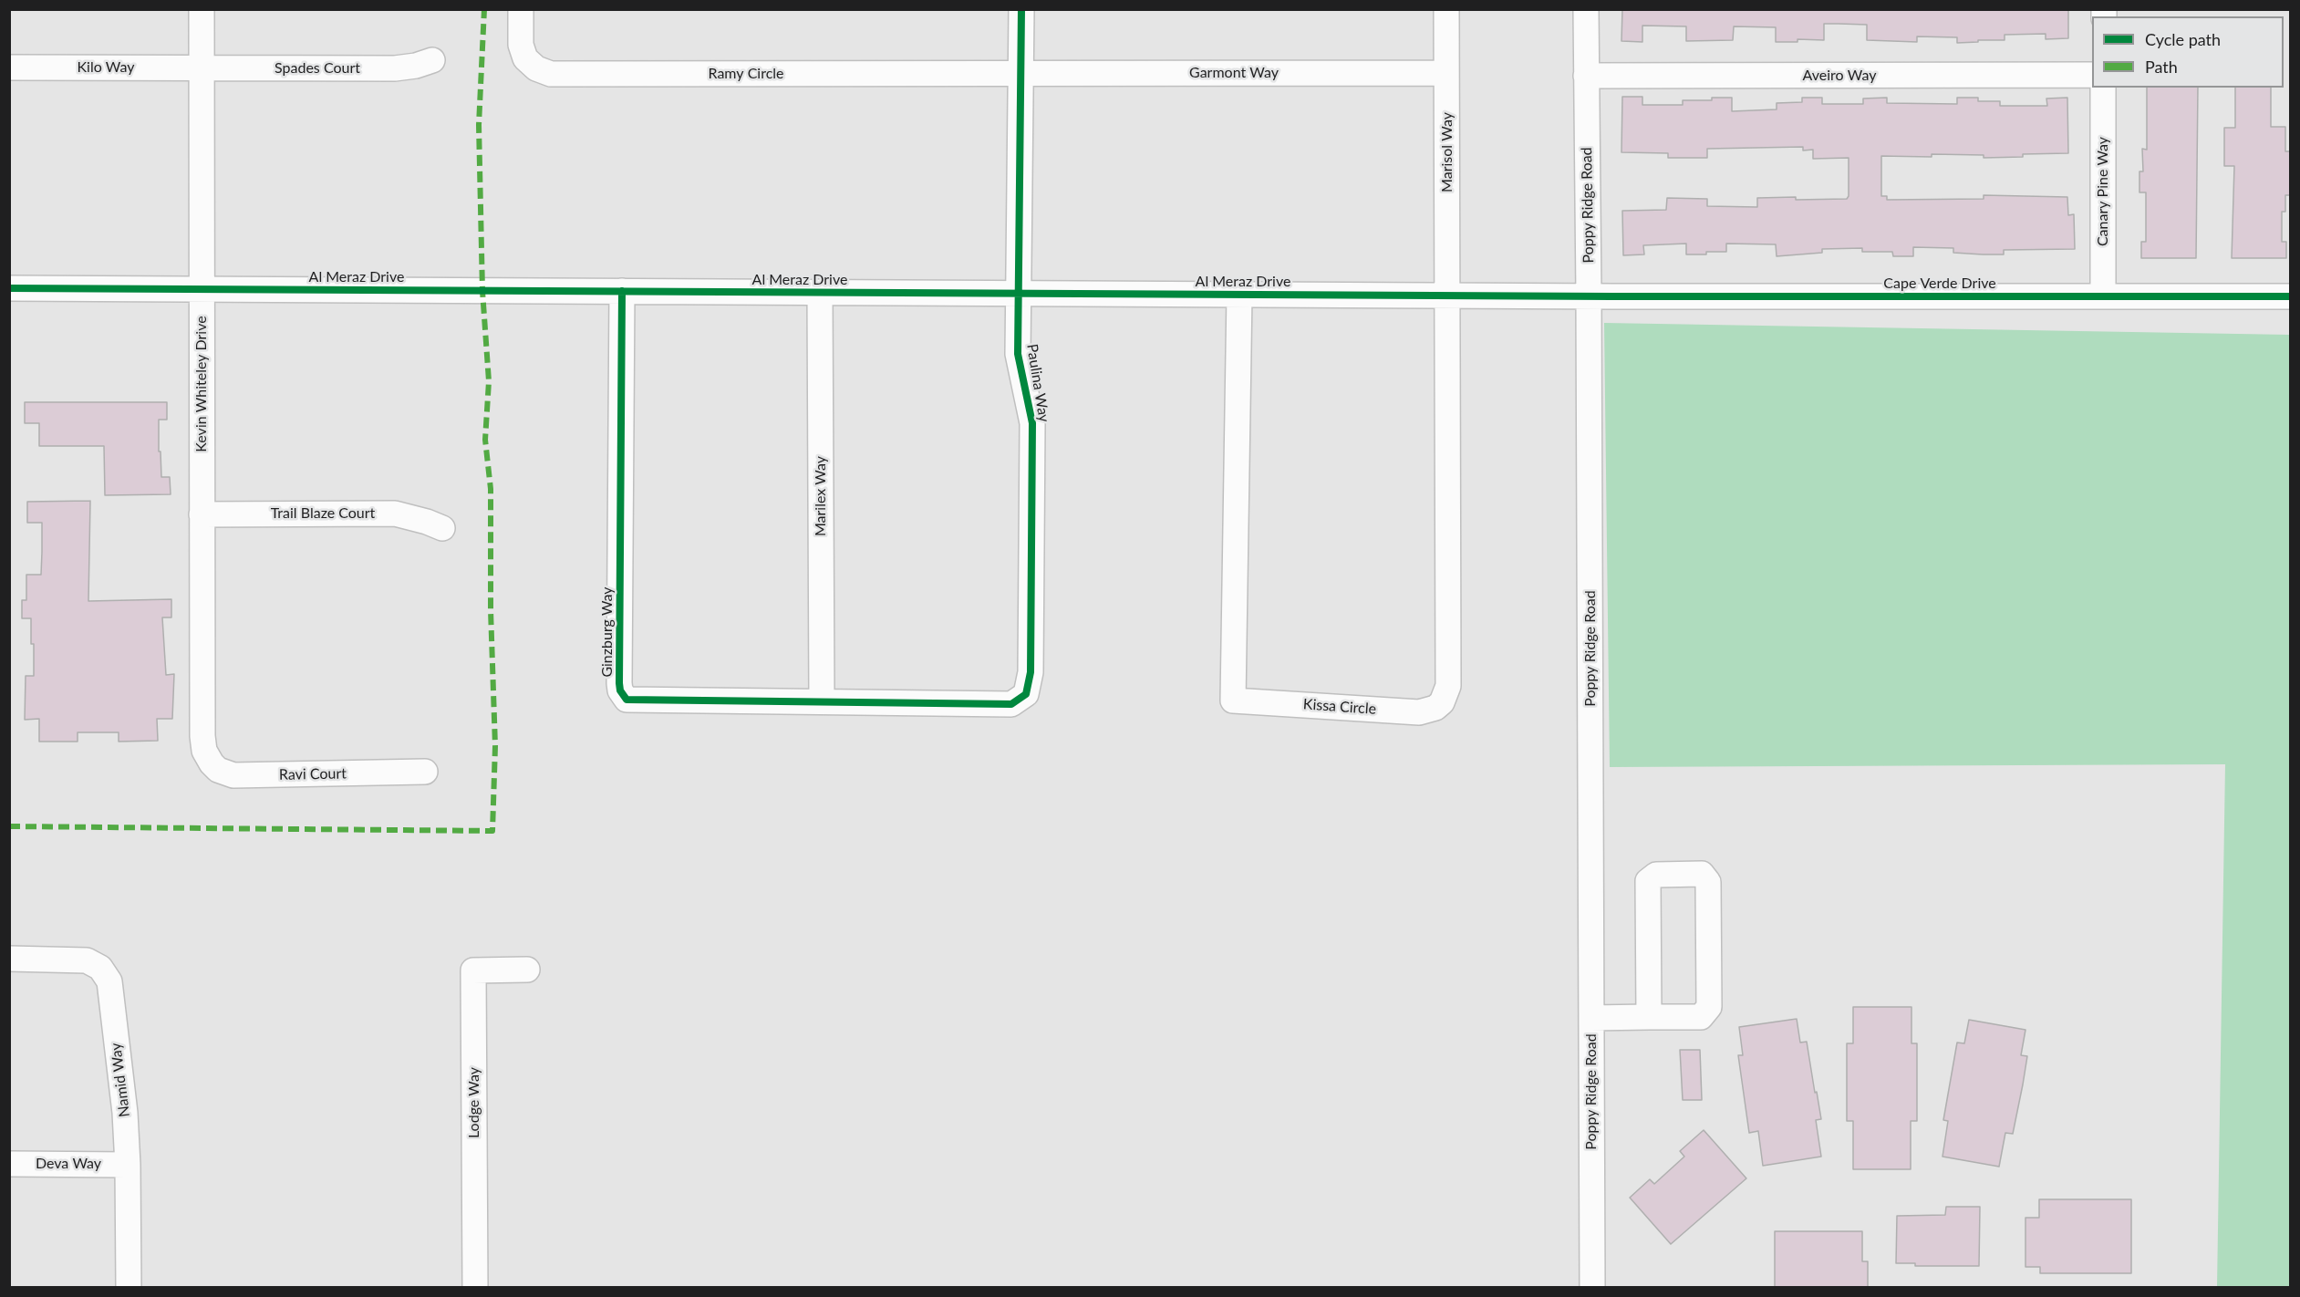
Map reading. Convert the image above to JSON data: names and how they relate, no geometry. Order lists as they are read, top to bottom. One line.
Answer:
{"streets":{"street":["Kilo Way","Spades Court","Garmont Way","Ramy Circle","Aveiro Way","Marisol Way","Canary Pine Way","Poppy Ridge Road","Al Meraz Drive","Cape Verde Drive","Paulina Way","Kevin Whiteley Drive","Marilex Way","Trail Blaze Court","Ginzburg Way","Kissa Circle","Ravi Court","Namid Way","Lodge Way","Deva Way"]},"crossings":[["Kilo Way","Spades Court"],["Kilo Way","Kevin Whiteley Drive"],["Spades Court","Kevin Whiteley Drive"],["Garmont Way","Ramy Circle"],["Garmont Way","Marisol Way"],["Garmont Way","Paulina Way"],["Ramy Circle","Paulina Way"],["Aveiro Way","Poppy Ridge Road"],["Marisol Way","Al Meraz Drive"],["Marisol Way","Kissa Circle"],["Canary Pine Way","Cape Verde Drive"],["Poppy Ridge Road","Al Meraz Drive"],["Poppy Ridge Road","Cape Verde Drive"],["Al Meraz Drive","Cape Verde Drive"],["Al Meraz Drive","Paulina Way"],["Al Meraz Drive","Kevin Whiteley Drive"],["Al Meraz Drive","Marilex Way"],["Al Meraz Drive","Ginzburg Way"],["Al Meraz Drive","Kissa Circle"],["Paulina Way","Ginzburg Way"],["Kevin Whiteley Drive","Trail Blaze Court"],["Kevin Whiteley Drive","Ravi Court"],["Marilex Way","Ginzburg Way"],["Namid Way","Deva Way"]],"legend":["Cycle path","Path"]}
